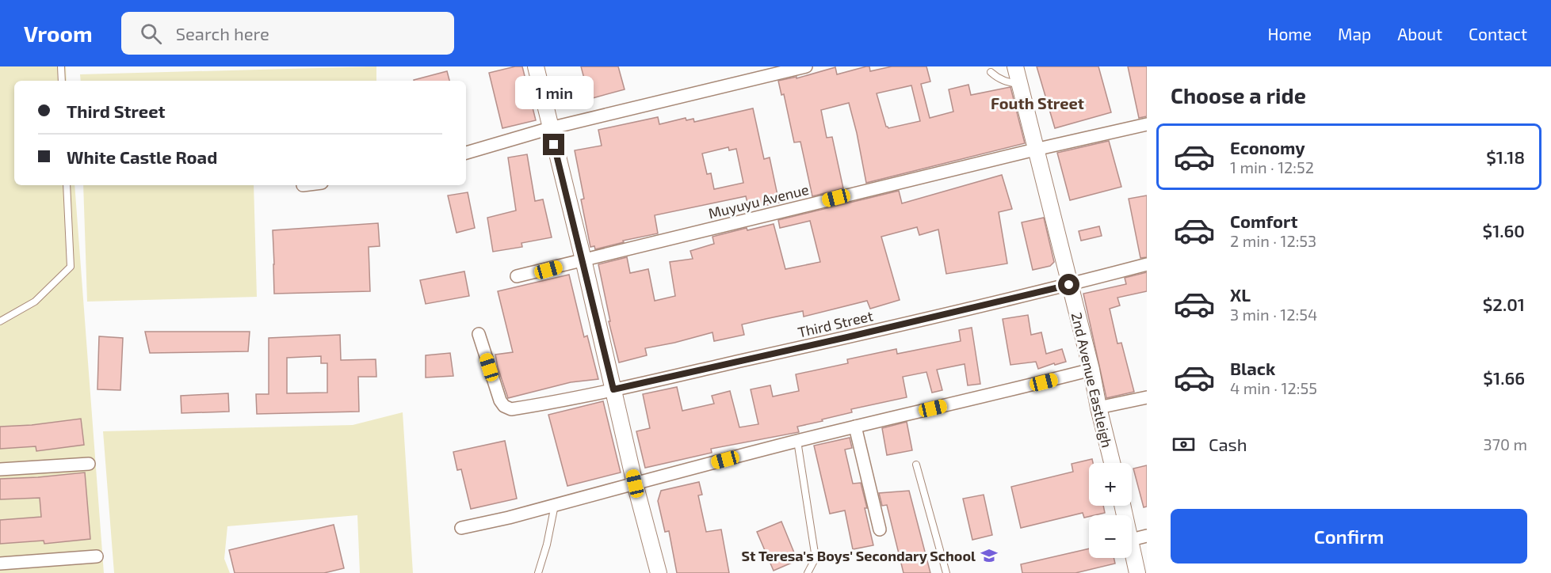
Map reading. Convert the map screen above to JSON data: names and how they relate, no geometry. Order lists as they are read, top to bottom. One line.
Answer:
{"streets":{"street":["Muyuyu Avenue","Third Street","2nd Avenue Eastleigh"]},"crossings":[["Muyuyu Avenue","2nd Avenue Eastleigh"],["Third Street","2nd Avenue Eastleigh"]],"districts":["Fouth Street"],"places":{"school or university":["St Teresa's Boys' Secondary School"]},"page":{"header":"Vroom","search":"Search here","nav":["Home","Map","About","Contact"],"heading":"Choose a ride","bubble":"1 min","banner":["Third Street","White Castle Road"],"list":[{"name":"Economy","note":"1 min · 12:52","value":"$1.18"},{"name":"Comfort","note":"2 min · 12:53","value":"$1.60"},{"name":"XL","note":"3 min · 12:54","value":"$2.01"},{"name":"Black","note":"4 min · 12:55","value":"$1.66"}],"pay":["Cash","370 m"],"map_buttons":["+","−"],"buttons":"Confirm"}}
